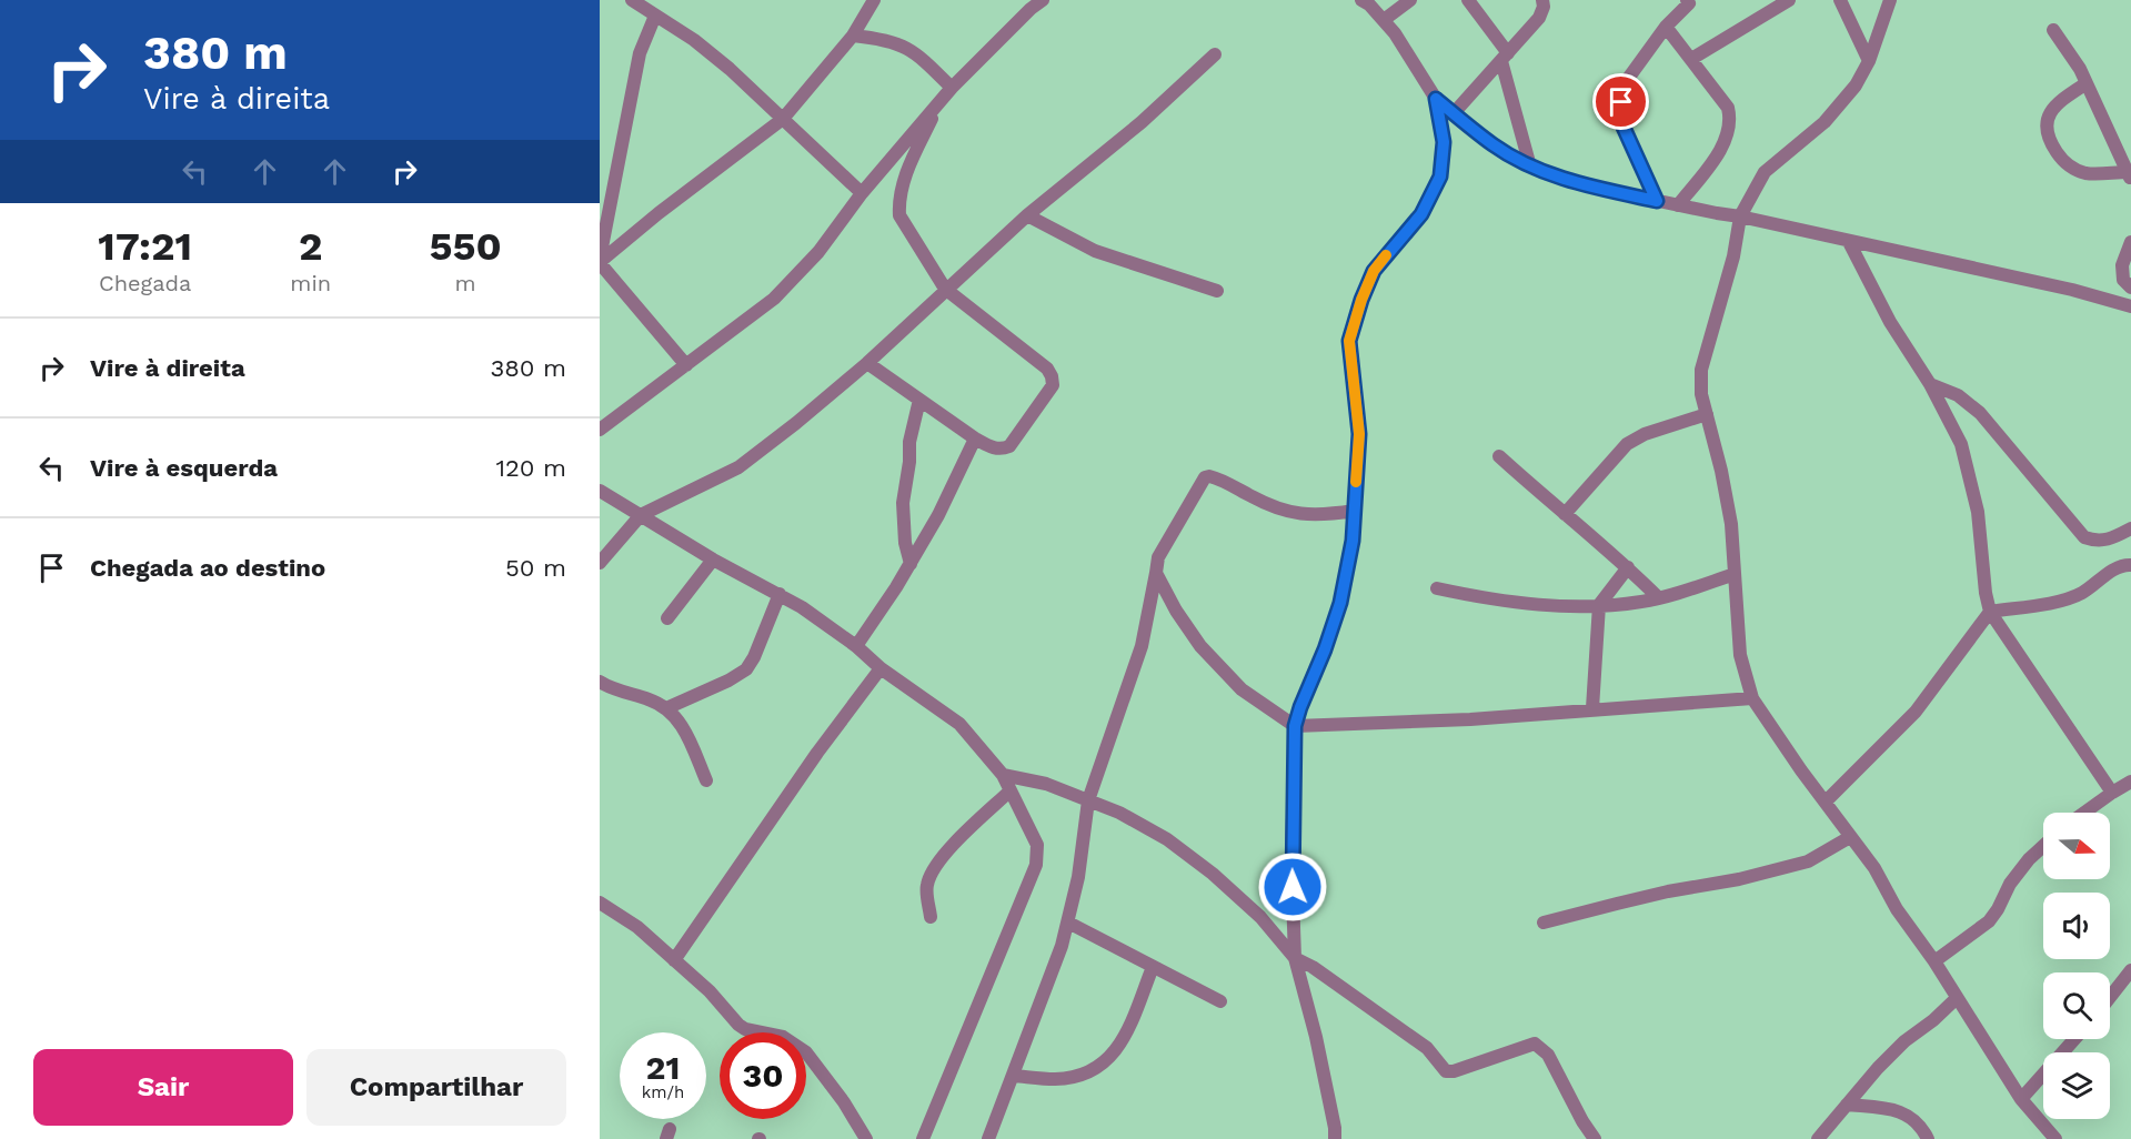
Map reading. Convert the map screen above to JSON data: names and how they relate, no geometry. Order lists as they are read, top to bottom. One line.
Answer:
{"north":"right","page":{"turn":["380 m","Vire à direita"],"eta":["17:21","Chegada","2","min","550","m"],"list":[{"name":"Vire à direita","value":"380 m"},{"name":"Vire à esquerda","value":"120 m"},{"name":"Chegada ao destino","value":"50 m"}],"speed":"21 km/h","limit":"30","buttons":["Sair","Compartilhar"]}}
